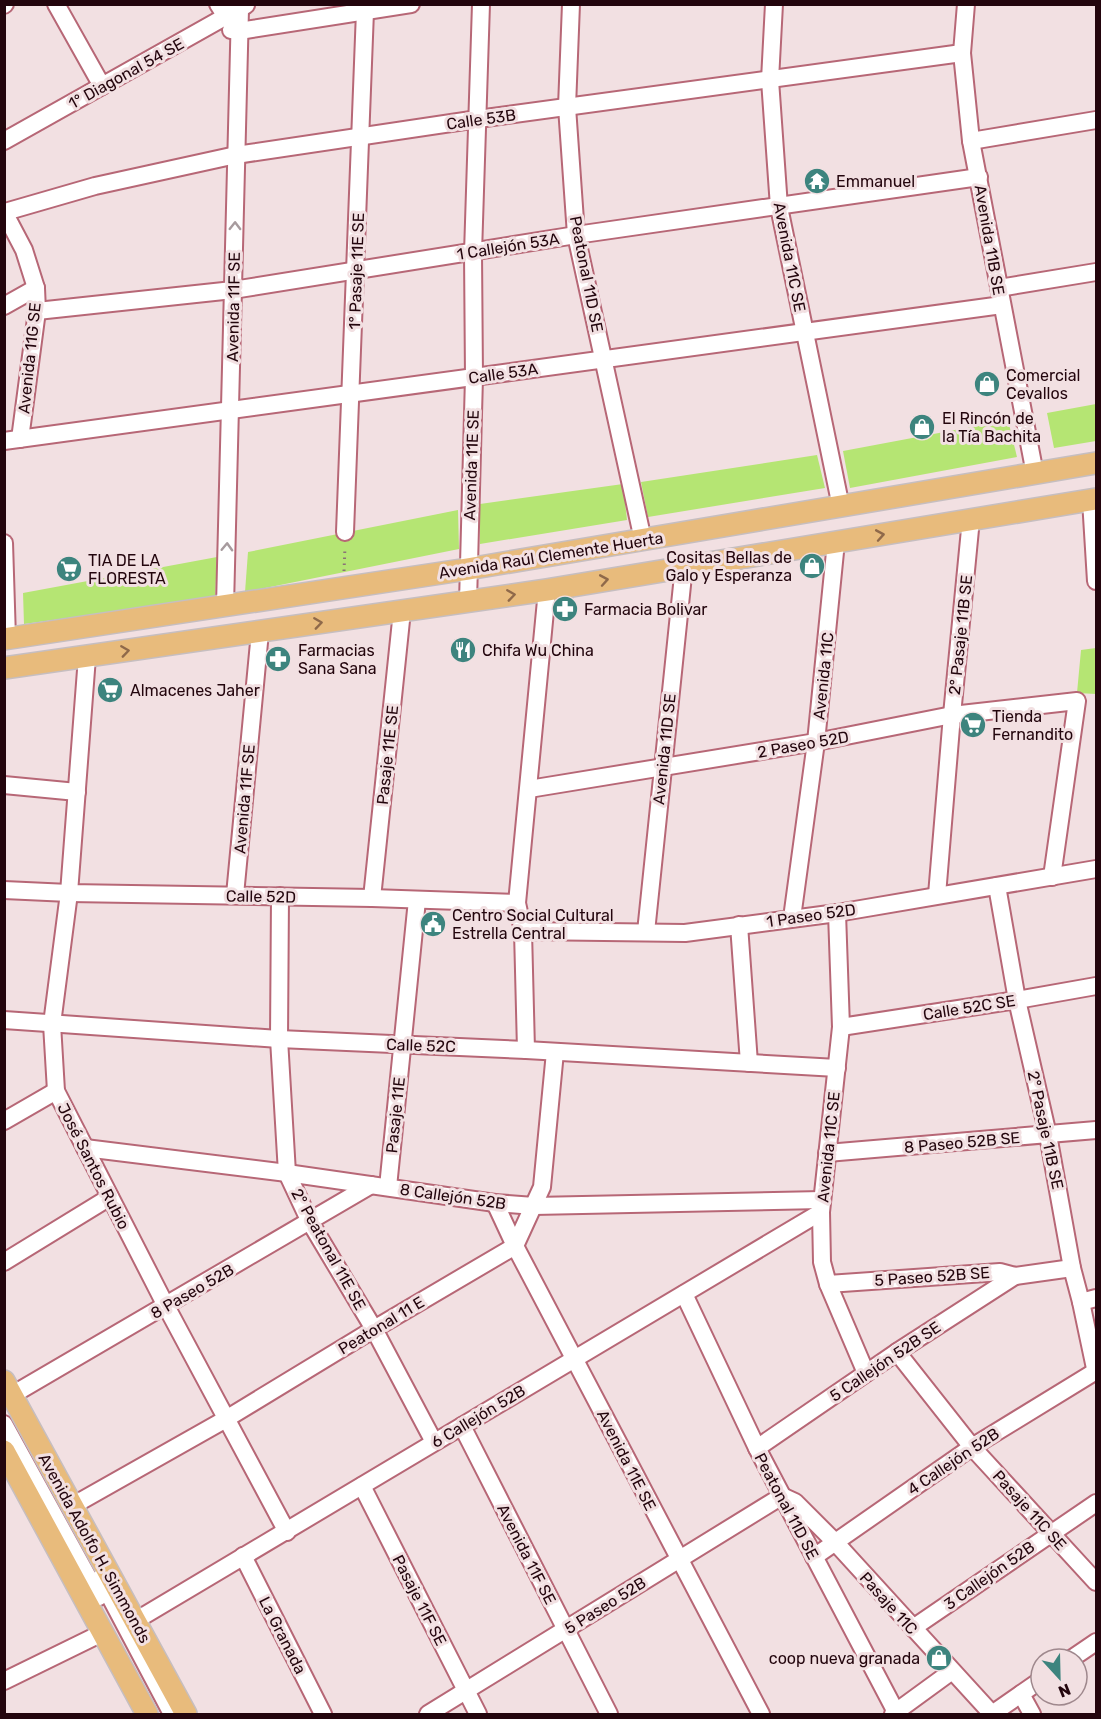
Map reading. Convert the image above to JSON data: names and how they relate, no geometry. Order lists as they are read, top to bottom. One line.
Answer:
{"streets":{"main road":["Avenida Raúl Clemente Huerta","Avenida Adolfo H. Simmonds"],"street":["1° Diagonal 54 SE","Calle 53B","Avenida 11B SE","1 Callejón 53A","Avenida 11C SE","1° Pasaje 11E SE","Peatonal 11D SE","Avenida 11F SE","Avenida 11G SE","Calle 53A","Avenida 11E SE","2° Pasaje 11B SE","Avenida 11C","2 Paseo 52D","Avenida 11D SE","Pasaje 11E SE","Calle 52D","1 Paseo 52D","Calle 52C SE","Calle 52C","Pasaje 11E","8 Paseo 52B SE","José Santos Rubio","8 Callejón 52B","2° Peatonal 11E SE","5 Paseo 52B SE","8 Paseo 52B","Peatonal 11 E","5 Callejón 52B SE","6 Callejón 52B","4 Callejón 52B","Pasaje 11C SE","3 Callejón 52B","Pasaje 11F SE","Pasaje 11C","5 Paseo 52B","La Granada"]},"crossings":[["1° Diagonal 54 SE","Avenida 11F SE"],["Calle 53B","Avenida 11B SE"],["Calle 53B","Avenida 11C SE"],["Calle 53B","1° Pasaje 11E SE"],["Calle 53B","Peatonal 11D SE"],["Calle 53B","Avenida 11F SE"],["Calle 53B","Avenida 11G SE"],["Calle 53B","Avenida 11E SE"],["Avenida 11B SE","1 Callejón 53A"],["Avenida 11B SE","Calle 53A"],["Avenida 11B SE","Avenida Raúl Clemente Huerta"],["1 Callejón 53A","Avenida 11C SE"],["1 Callejón 53A","1° Pasaje 11E SE"],["1 Callejón 53A","Peatonal 11D SE"],["1 Callejón 53A","Avenida 11F SE"],["1 Callejón 53A","Avenida 11G SE"],["1 Callejón 53A","Avenida 11E SE"],["Avenida 11C SE","Calle 53A"],["Avenida 11C SE","Avenida Raúl Clemente Huerta"],["Avenida 11C SE","1 Paseo 52D"],["Avenida 11C SE","Calle 52C SE"],["Avenida 11C SE","Calle 52C"],["Avenida 11C SE","8 Paseo 52B SE"],["Avenida 11C SE","8 Callejón 52B"],["Avenida 11C SE","5 Paseo 52B SE"],["Avenida 11C SE","5 Callejón 52B SE"],["Avenida 11C SE","6 Callejón 52B"],["1° Pasaje 11E SE","Calle 53A"],["Peatonal 11D SE","Calle 53A"],["Peatonal 11D SE","Avenida Raúl Clemente Huerta"],["Peatonal 11D SE","5 Callejón 52B SE"],["Peatonal 11D SE","6 Callejón 52B"],["Peatonal 11D SE","4 Callejón 52B"],["Peatonal 11D SE","Pasaje 11C"],["Peatonal 11D SE","5 Paseo 52B"],["Avenida 11F SE","Calle 53A"],["Avenida 11F SE","Avenida Raúl Clemente Huerta"],["Avenida 11F SE","Calle 52D"],["Avenida 11F SE","6 Callejón 52B"],["Avenida 11F SE","5 Paseo 52B"],["Avenida 11G SE","Calle 53A"],["Calle 53A","Avenida 11E SE"],["Avenida 11E SE","Avenida Raúl Clemente Huerta"],["Avenida 11E SE","8 Callejón 52B"],["Avenida 11E SE","Peatonal 11 E"],["Avenida 11E SE","6 Callejón 52B"],["Avenida 11E SE","5 Paseo 52B"],["Avenida Raúl Clemente Huerta","2° Pasaje 11B SE"],["Avenida Raúl Clemente Huerta","Avenida 11C"],["Avenida Raúl Clemente Huerta","Avenida 11D SE"],["Avenida Raúl Clemente Huerta","Pasaje 11E SE"],["Avenida Raúl Clemente Huerta","José Santos Rubio"],["2° Pasaje 11B SE","2 Paseo 52D"],["2° Pasaje 11B SE","1 Paseo 52D"],["2° Pasaje 11B SE","Calle 52C SE"],["2° Pasaje 11B SE","8 Paseo 52B SE"],["2° Pasaje 11B SE","5 Paseo 52B SE"],["2° Pasaje 11B SE","4 Callejón 52B"],["Avenida 11C","2 Paseo 52D"],["Avenida 11C","1 Paseo 52D"],["2 Paseo 52D","Avenida 11D SE"],["2 Paseo 52D","1 Paseo 52D"],["Avenida 11D SE","1 Paseo 52D"],["Pasaje 11E SE","Calle 52D"],["Calle 52D","Pasaje 11E"],["Calle 52D","José Santos Rubio"],["Calle 52D","2° Peatonal 11E SE"],["Calle 52C","Pasaje 11E"],["Calle 52C","José Santos Rubio"],["Calle 52C","2° Peatonal 11E SE"],["Pasaje 11E","8 Callejón 52B"],["José Santos Rubio","8 Callejón 52B"],["José Santos Rubio","8 Paseo 52B"],["José Santos Rubio","Peatonal 11 E"],["José Santos Rubio","6 Callejón 52B"],["8 Callejón 52B","2° Peatonal 11E SE"],["8 Callejón 52B","8 Paseo 52B"],["8 Callejón 52B","6 Callejón 52B"],["2° Peatonal 11E SE","8 Paseo 52B"],["2° Peatonal 11E SE","Peatonal 11 E"],["2° Peatonal 11E SE","6 Callejón 52B"],["5 Paseo 52B SE","5 Callejón 52B SE"],["8 Paseo 52B","Avenida Adolfo H. Simmonds"],["Peatonal 11 E","Avenida Adolfo H. Simmonds"],["5 Callejón 52B SE","Pasaje 11C SE"],["6 Callejón 52B","Avenida Adolfo H. Simmonds"],["6 Callejón 52B","Pasaje 11F SE"],["6 Callejón 52B","La Granada"],["4 Callejón 52B","Pasaje 11C SE"],["4 Callejón 52B","Pasaje 11C"],["Pasaje 11C SE","3 Callejón 52B"],["3 Callejón 52B","Pasaje 11C"],["Pasaje 11F SE","5 Paseo 52B"],["Pasaje 11C","5 Paseo 52B"]],"places":{"temple":["Emmanuel"],"shop":["Comercial Cevallos","El Rincón de la Tía Bachita","Cositas Bellas de Galo y Esperanza","coop nueva granada"],"supermarket":["TIA DE LA FLORESTA","Almacenes Jaher","Tienda Fernandito"],"pharmacy":["Farmacia Bolivar","Farmacias Sana Sana"],"restaurant":["Chifa Wu China"],"public building":["Centro Social Cultural Estrella Central"]},"north":"bottom"}
